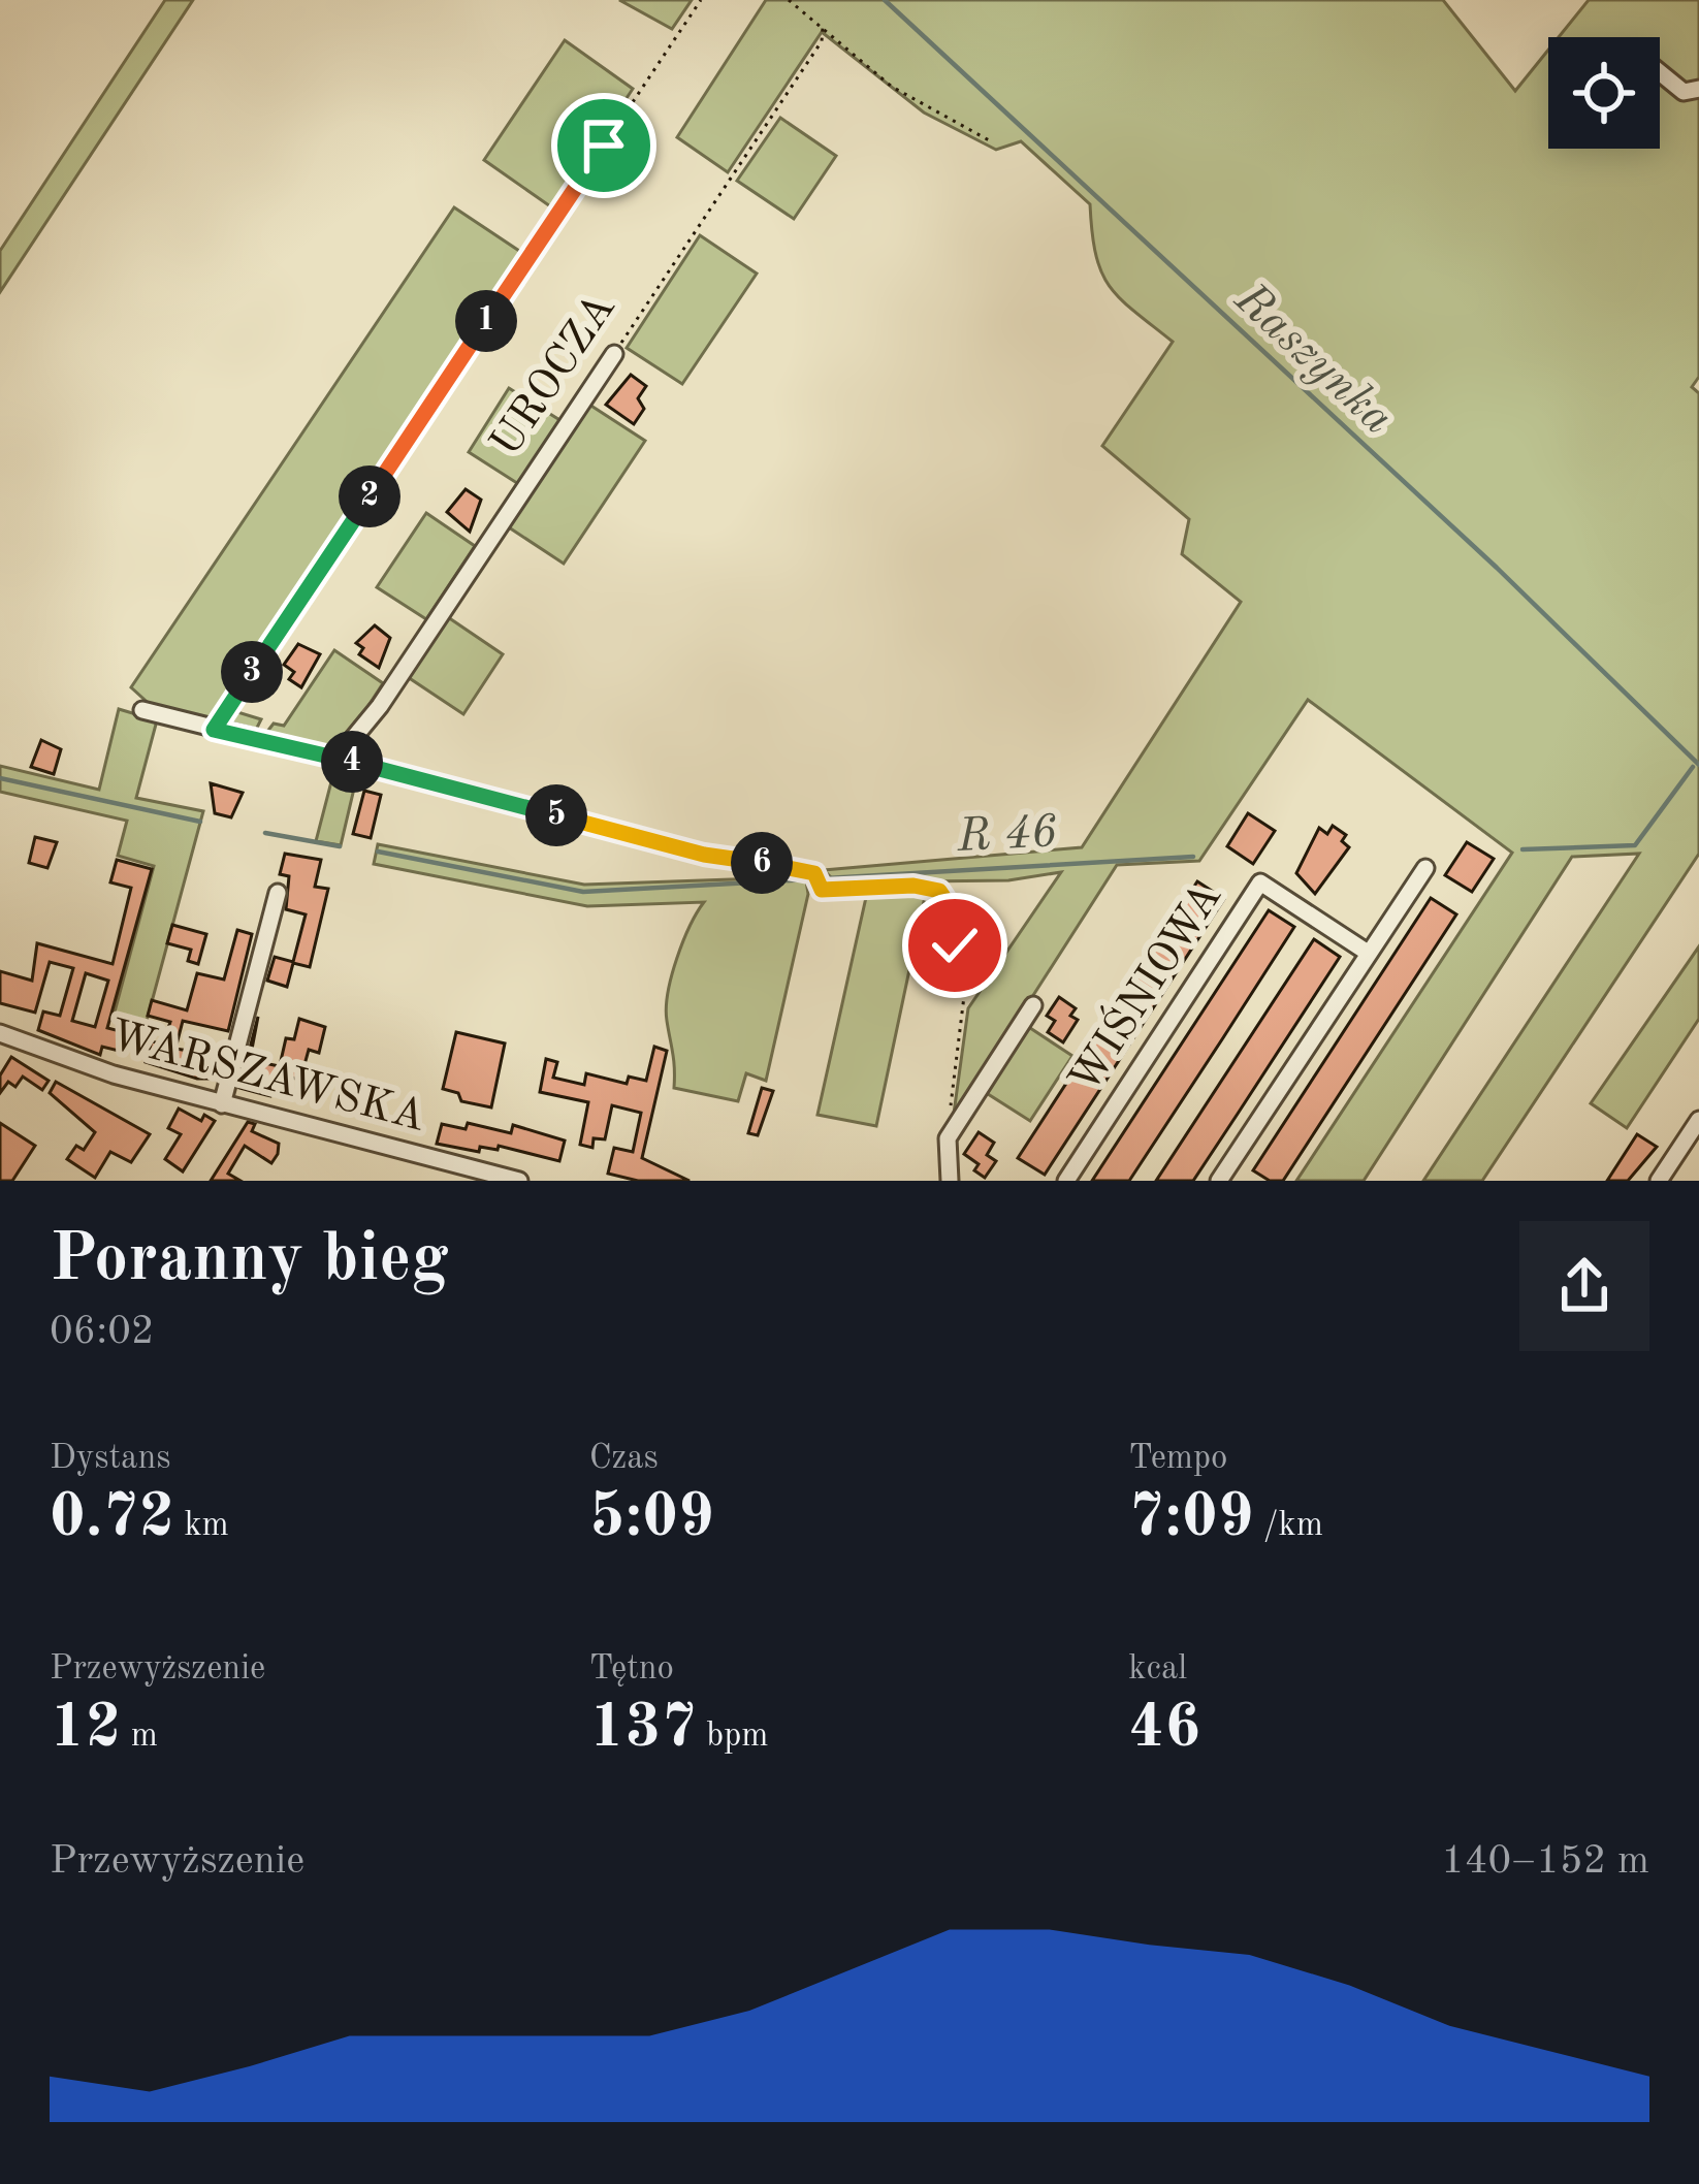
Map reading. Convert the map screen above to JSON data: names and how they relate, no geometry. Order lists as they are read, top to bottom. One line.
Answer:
{"streets":{"street":["UROCZA","WIŚNIOWA","WARSZAWSKA"]},"water":["Raszynka","R 46"],"page":{"pins":["1","2","3","4","5","6"],"heading":["Poranny bieg","06:02"],"stats":[["Dystans","0.72 km"],["Czas","5:09"],["Tempo","7:09 /km"],["Przewyższenie","12 m"],["Tętno","137 bpm"],["kcal","46"]],"chart":["Przewyższenie","140–152 m"]}}
